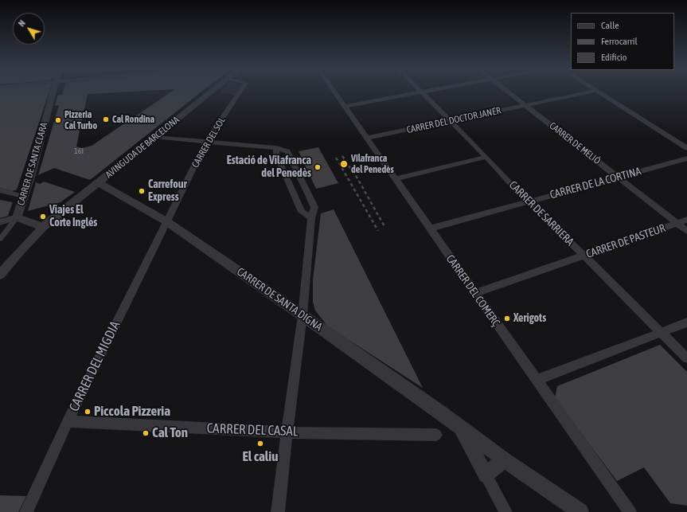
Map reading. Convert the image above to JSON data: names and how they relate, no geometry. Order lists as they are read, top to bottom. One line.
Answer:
{"streets":{"street":["CARRER DEL DOCTOR JANER","CARRER DEL SOL","CARRER DE MELIÓ","AVINGUDA DE BARCELONA","CARRER DE SANTA CLARA","CARRER DE LA CORTINA","CARRER DE SARRIERA","CARRER DE PASTEUR","CARRER DEL COMERÇ","CARRER DE SANTA DIGNA","CARRER DEL MIGDIA","CARRER DEL CASAL"]},"crossings":[["CARRER DEL DOCTOR JANER","CARRER DE MELIÓ"],["CARRER DEL DOCTOR JANER","CARRER DE SARRIERA"],["CARRER DEL DOCTOR JANER","CARRER DEL COMERÇ"],["CARRER DEL SOL","CARRER DE SANTA DIGNA"],["CARRER DEL SOL","CARRER DEL MIGDIA"],["CARRER DE MELIÓ","CARRER DE LA CORTINA"],["CARRER DE MELIÓ","CARRER DE PASTEUR"],["AVINGUDA DE BARCELONA","CARRER DE SANTA CLARA"],["AVINGUDA DE BARCELONA","CARRER DE SANTA DIGNA"],["CARRER DE LA CORTINA","CARRER DE SARRIERA"],["CARRER DE LA CORTINA","CARRER DEL COMERÇ"],["CARRER DE SARRIERA","CARRER DE PASTEUR"],["CARRER DE PASTEUR","CARRER DEL COMERÇ"],["CARRER DE SANTA DIGNA","CARRER DEL MIGDIA"],["CARRER DEL MIGDIA","CARRER DEL CASAL"]],"places":["Cal Rondina","Pizzeria Cal Turbo","Vilafranca del Penedès","Estació de Vilafranca del Penedès","Carrefour Express","Viajes El Corte Inglés","Xerigots","Piccola Pizzeria","Cal Ton","El caliu"],"house_numbers":["16I"],"legend":["Calle","Ferrocarril","Edificio"],"north":"top left"}
